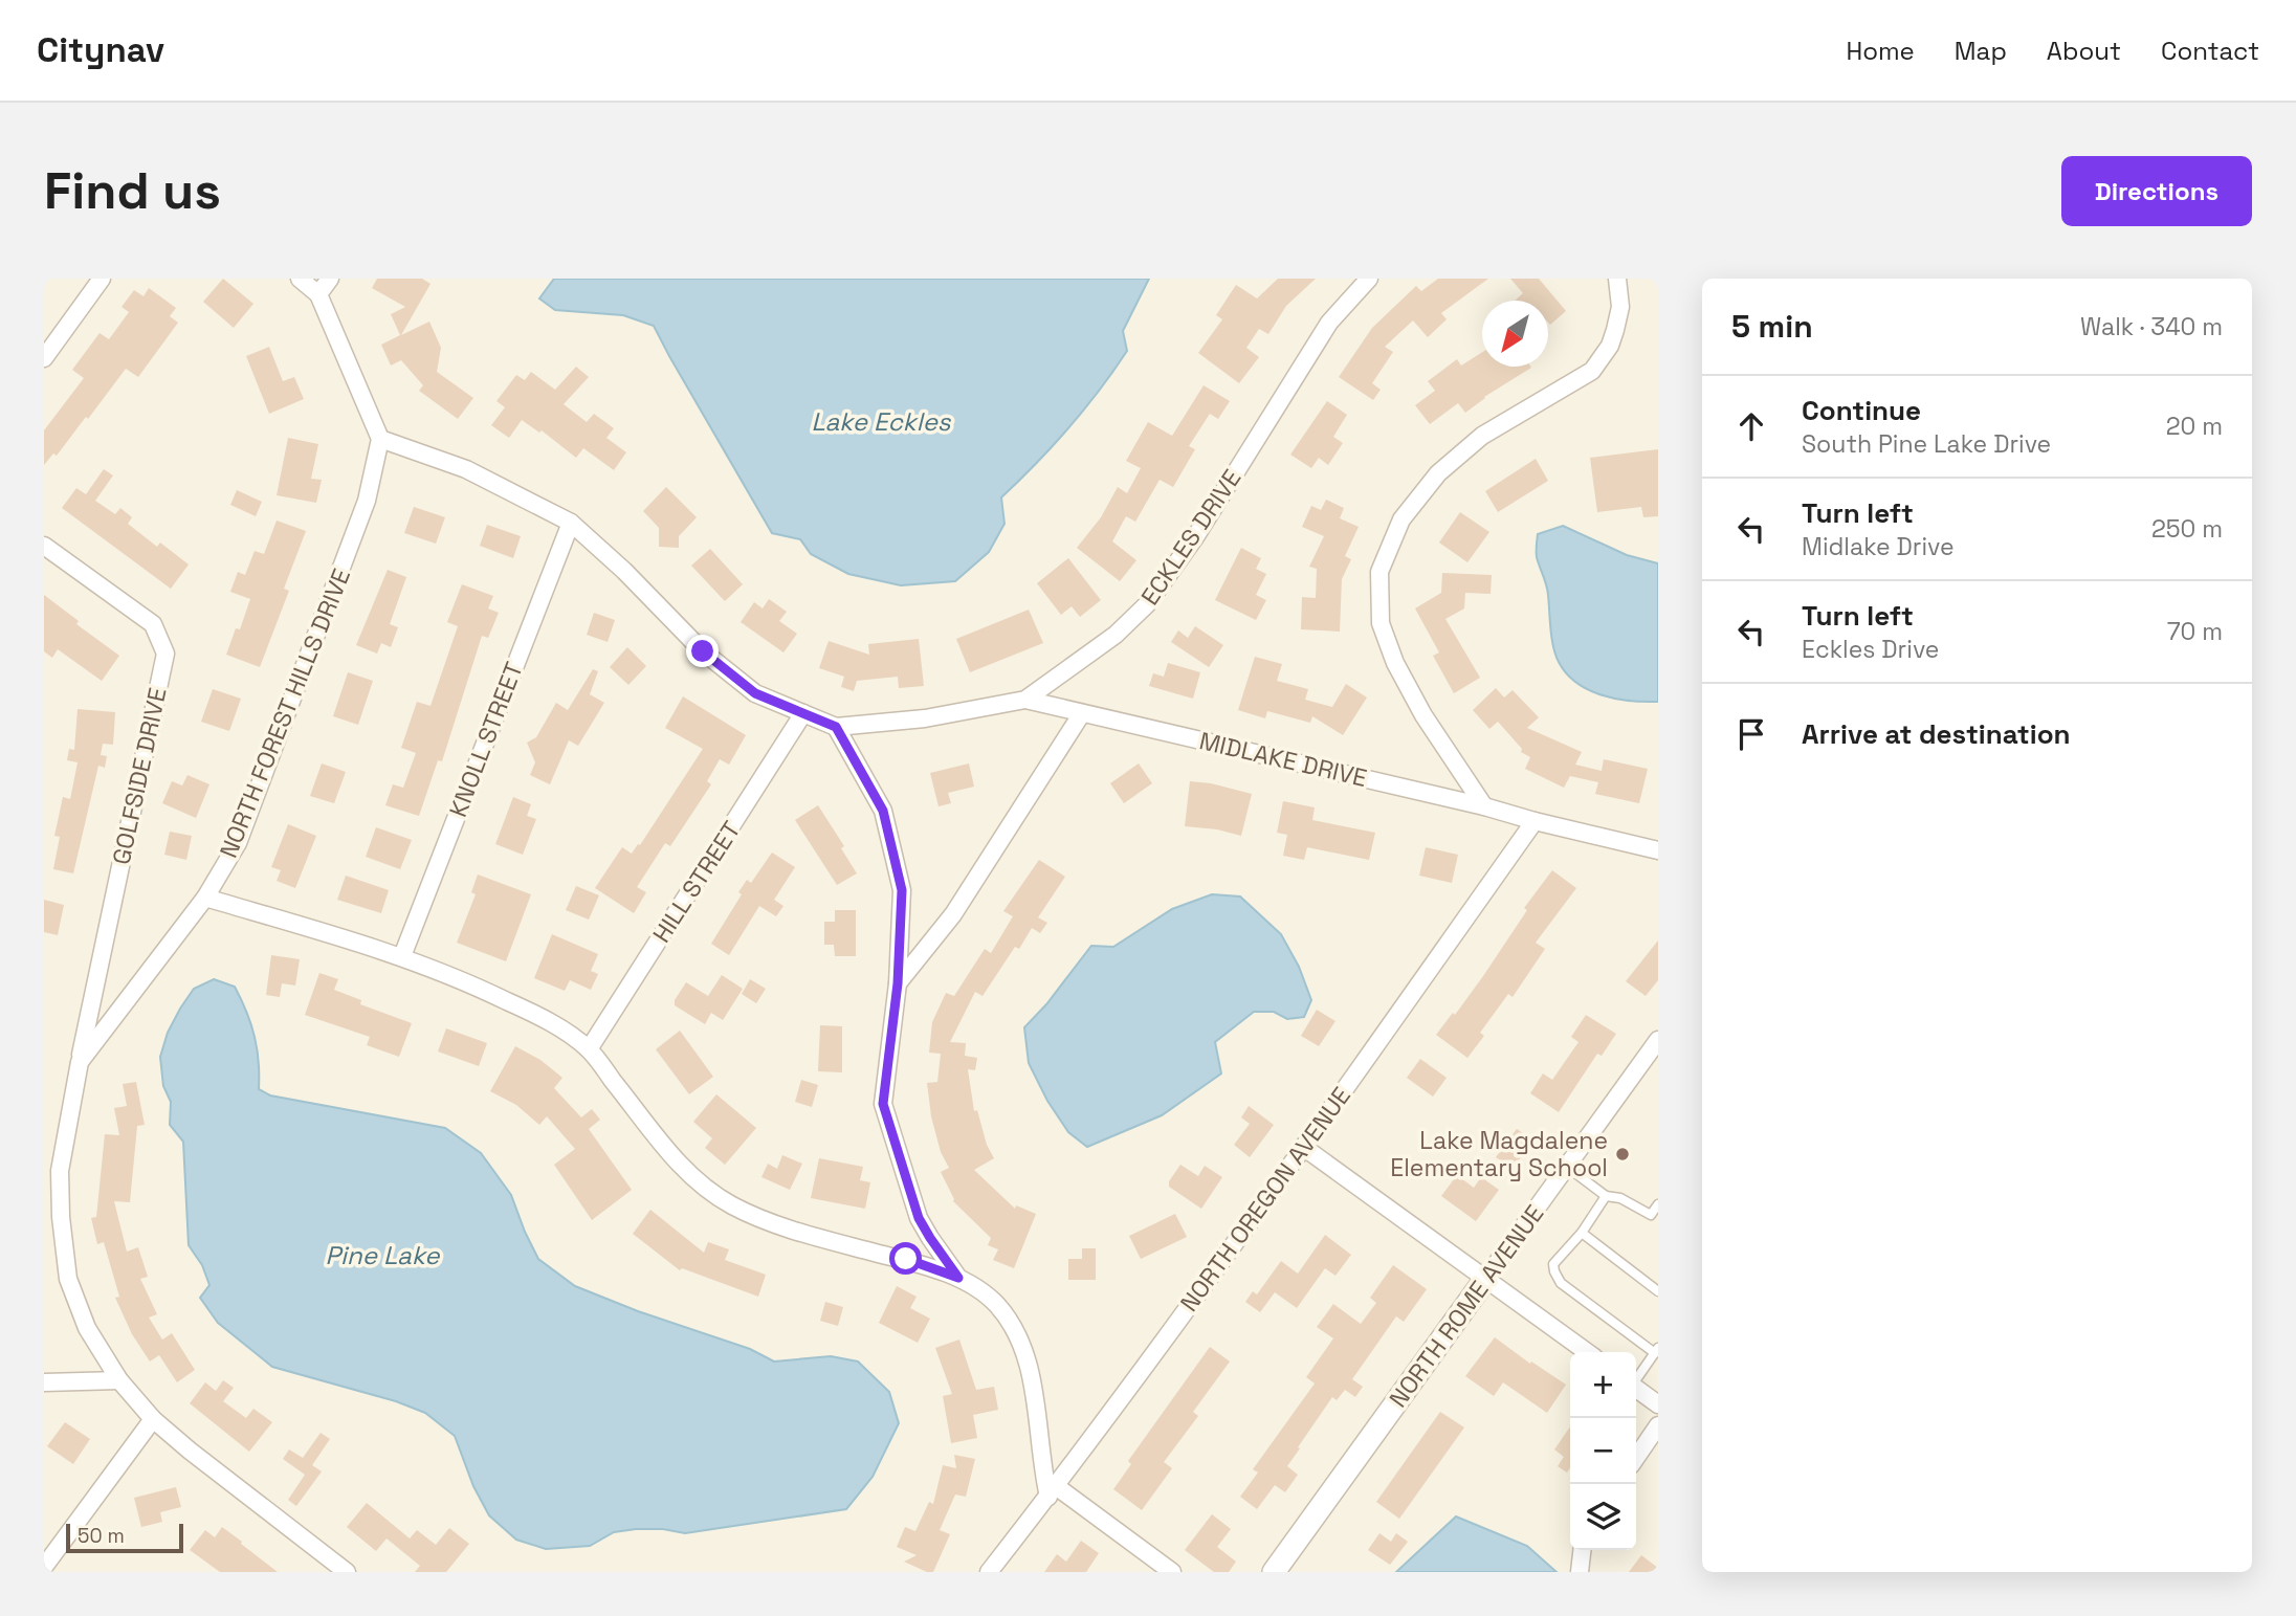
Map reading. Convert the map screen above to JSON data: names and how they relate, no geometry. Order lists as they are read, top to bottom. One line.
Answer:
{"streets":{"street":["ECKLES DRIVE","NORTH FOREST HILLS DRIVE","KNOLL STREET","MIDLAKE DRIVE","GOLFSIDE DRIVE","HILL STREET","NORTH OREGON AVENUE","NORTH ROME AVENUE"]},"crossings":[["ECKLES DRIVE","NORTH FOREST HILLS DRIVE"],["ECKLES DRIVE","KNOLL STREET"],["ECKLES DRIVE","MIDLAKE DRIVE"],["ECKLES DRIVE","HILL STREET"],["NORTH FOREST HILLS DRIVE","GOLFSIDE DRIVE"]],"water":["Lake Eckles","Pine Lake"],"places":["Lake Magdalene Elementary School"],"scale_bar":"50 m","north":"bottom left","page":{"header":"Citynav","nav":["Home","Map","About","Contact"],"buttons":"Directions","title":"Find us","heading":["5 min","Walk · 340 m"],"list":[["Continue","South Pine Lake Drive","20 m"],["Turn left","Midlake Drive","250 m"],["Turn left","Eckles Drive","70 m"],"Arrive at destination"],"map_buttons":["+","−"],"scale":"50 m"}}
